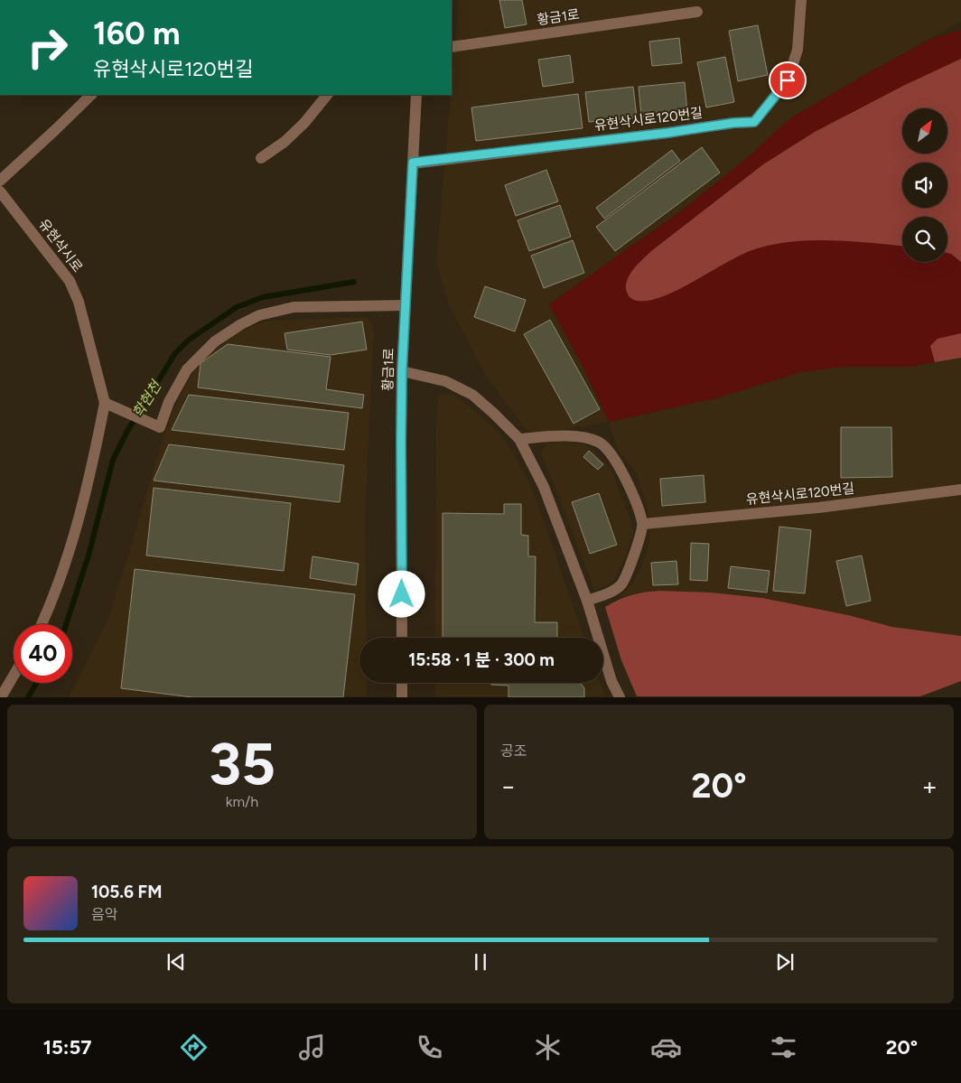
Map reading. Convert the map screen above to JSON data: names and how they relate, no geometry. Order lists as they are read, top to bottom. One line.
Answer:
{"streets":{"street":["황금1로","유현삭시로120번길","유현삭시로"]},"crossings":[["황금1로","유현삭시로120번길"]],"water":["학현천"],"north":"top right","page":{"turn":["160 m","유현삭시로120번길"],"limit":"40","trip":"15:58 · 1 분 · 300 m","tile":[["35","km/h"],"공조"],"heat":["−","20°","+"],"song":["105.6 FM","음악"],"tabs":["15:57","20°"]}}
